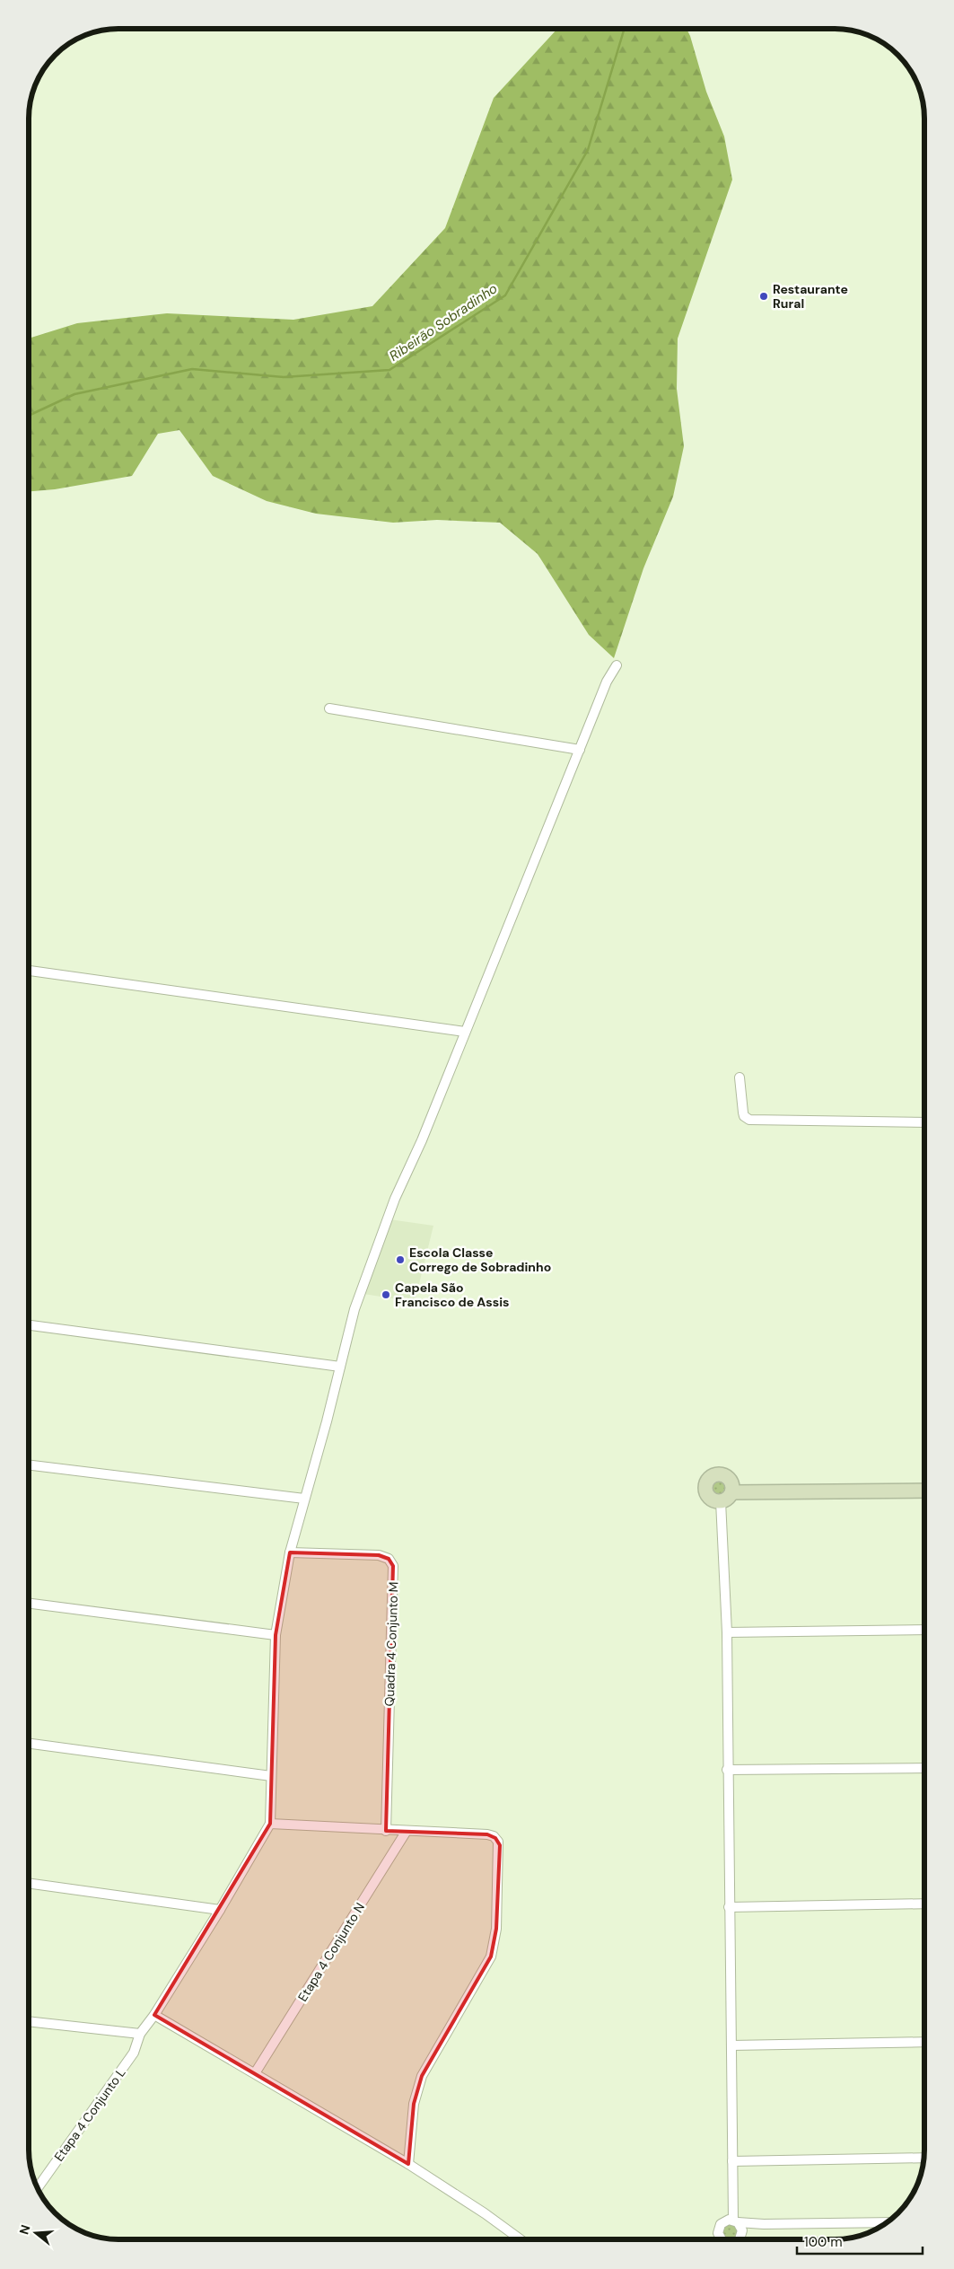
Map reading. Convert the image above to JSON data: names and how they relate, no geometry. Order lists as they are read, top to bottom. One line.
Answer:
{"streets":{"street":["Quadra 4 Conjunto M","Etapa 4 Conjunto N","Etapa 4 Conjunto L"]},"water":["Ribeirão Sobradinho"],"places":["Restaurante Rural","Escola Classe Corrego de Sobradinho","Capela São Francisco de Assis"],"scale_bar":"100 m","north":"left"}
